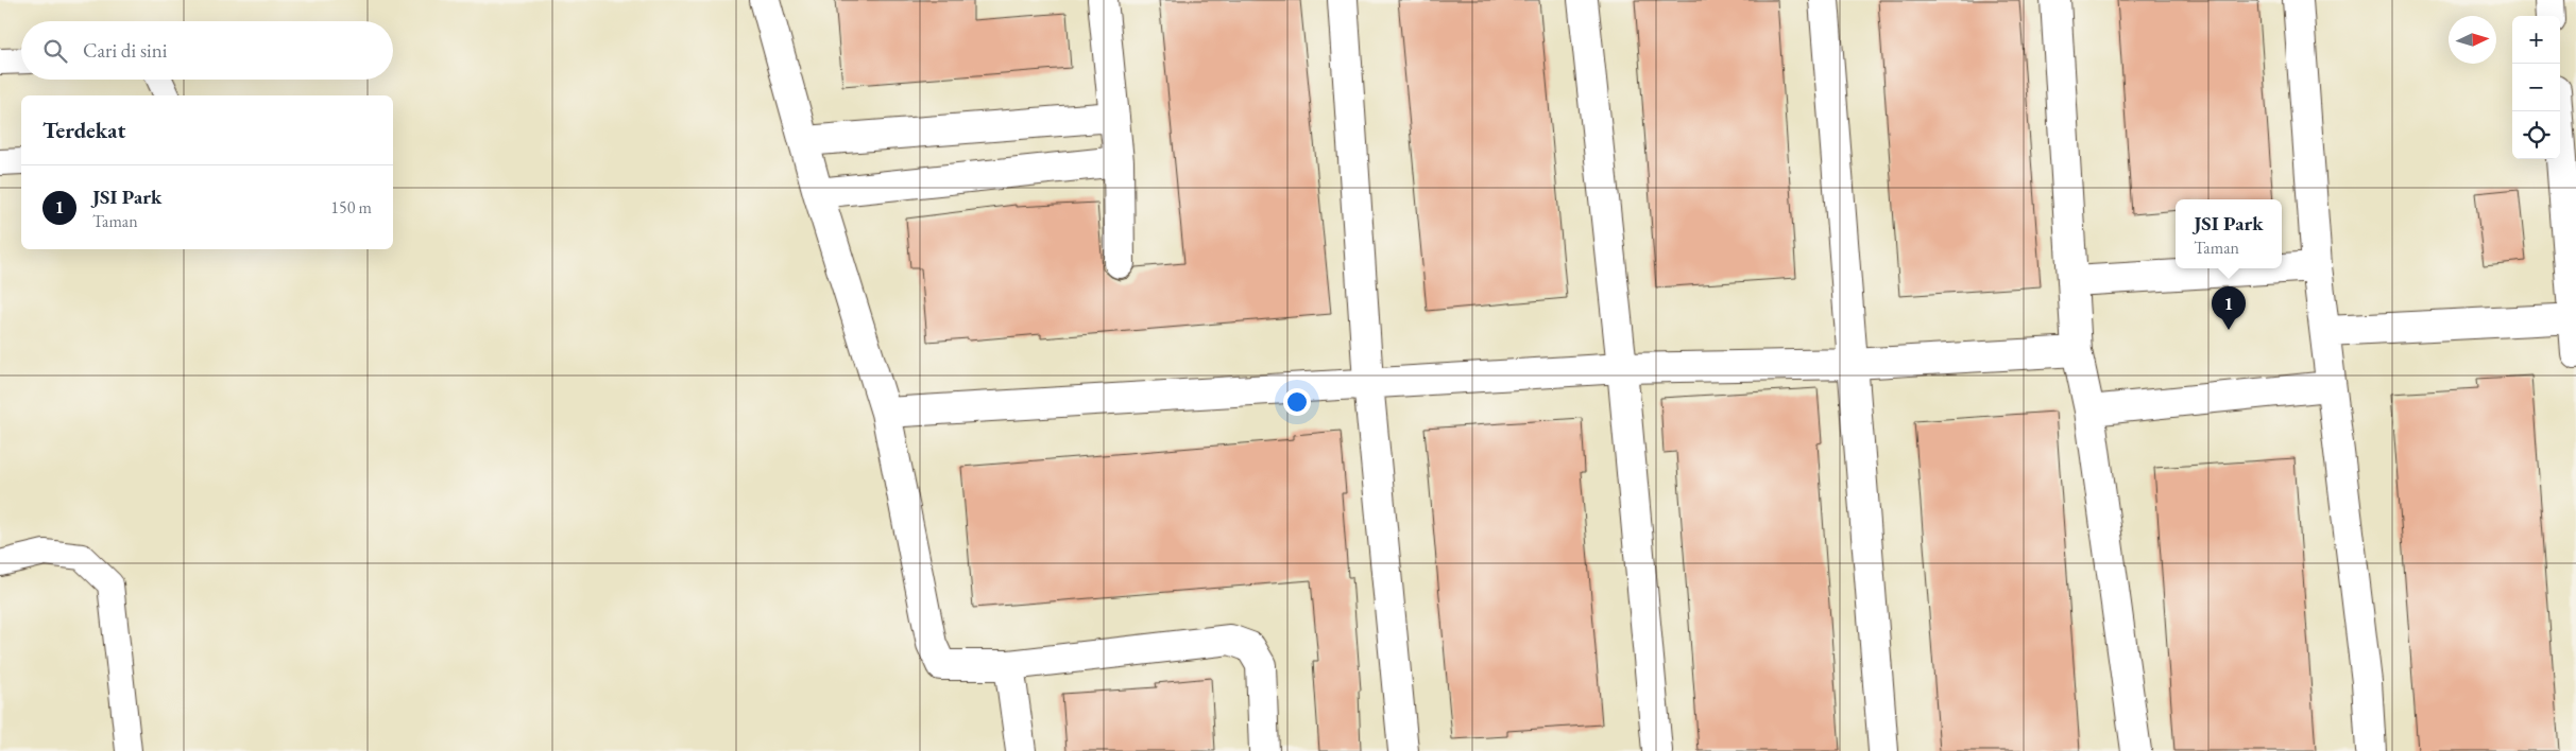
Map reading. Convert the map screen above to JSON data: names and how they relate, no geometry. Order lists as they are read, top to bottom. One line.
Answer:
{"north":"right","page":{"map_buttons":["+","−"],"search":"Cari di sini","heading":"Terdekat","list":[{"mark":"1","name":"JSI Park","note":"Taman","value":"150 m"}],"popup":["JSI Park","Taman"],"pins":"1"}}
